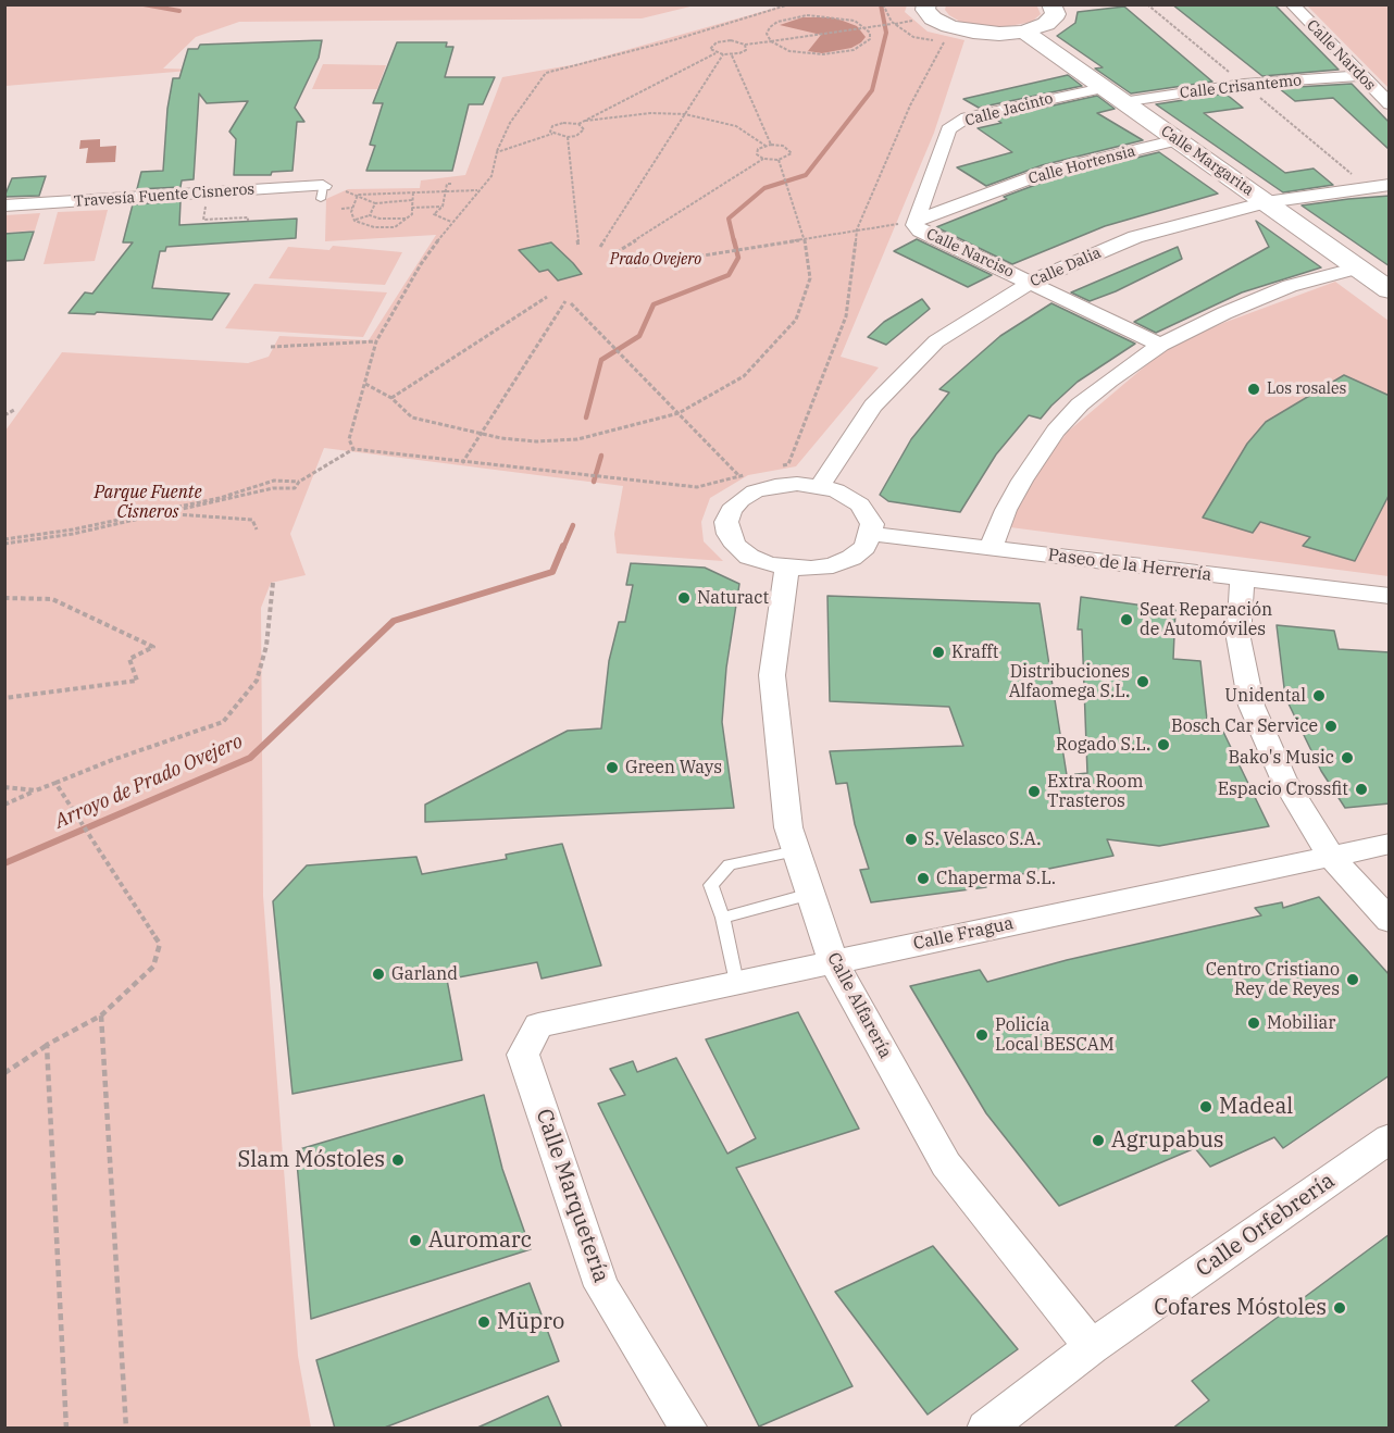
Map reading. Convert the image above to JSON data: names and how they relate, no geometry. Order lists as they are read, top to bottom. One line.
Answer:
{"streets":{"street":["Calle Nardos","Calle Crisantemo","Calle Jacinto","Calle Margarita","Calle Hortensia","Travesía Fuente Cisneros","Calle Narciso","Calle Dalia","Paseo de la Herrería","Calle Fragua","Calle Alfarería","Calle Marquetería","Calle Orfebrería"]},"crossings":[["Calle Nardos","Calle Crisantemo"],["Calle Crisantemo","Calle Margarita"],["Calle Jacinto","Calle Margarita"],["Calle Jacinto","Calle Hortensia"],["Calle Jacinto","Calle Narciso"],["Calle Margarita","Calle Hortensia"],["Calle Margarita","Calle Dalia"],["Calle Hortensia","Calle Narciso"],["Calle Narciso","Calle Dalia"],["Calle Fragua","Calle Alfarería"],["Calle Fragua","Calle Marquetería"],["Calle Alfarería","Calle Orfebrería"]],"water":["Arroyo de Prado Ovejero"],"parks":["Prado Ovejero","Parque Fuente Cisneros"],"places":["Los rosales","Naturact","Seat Reparación de Automóviles","Krafft","Distribuciones Alfaomega S.L.","Unidental","Bosch Car Service","Rogado S.L.","Bako's Music","Green Ways","Espacio Crossfit","Extra Room Trasteros","S. Velasco S.A.","Chaperma S.L.","Garland","Centro Cristiano Rey de Reyes","Mobiliar","Policía Local BESCAM","Madeal","Agrupabus","Slam Móstoles","Auromarc","Cofares Móstoles","Müpro"]}
